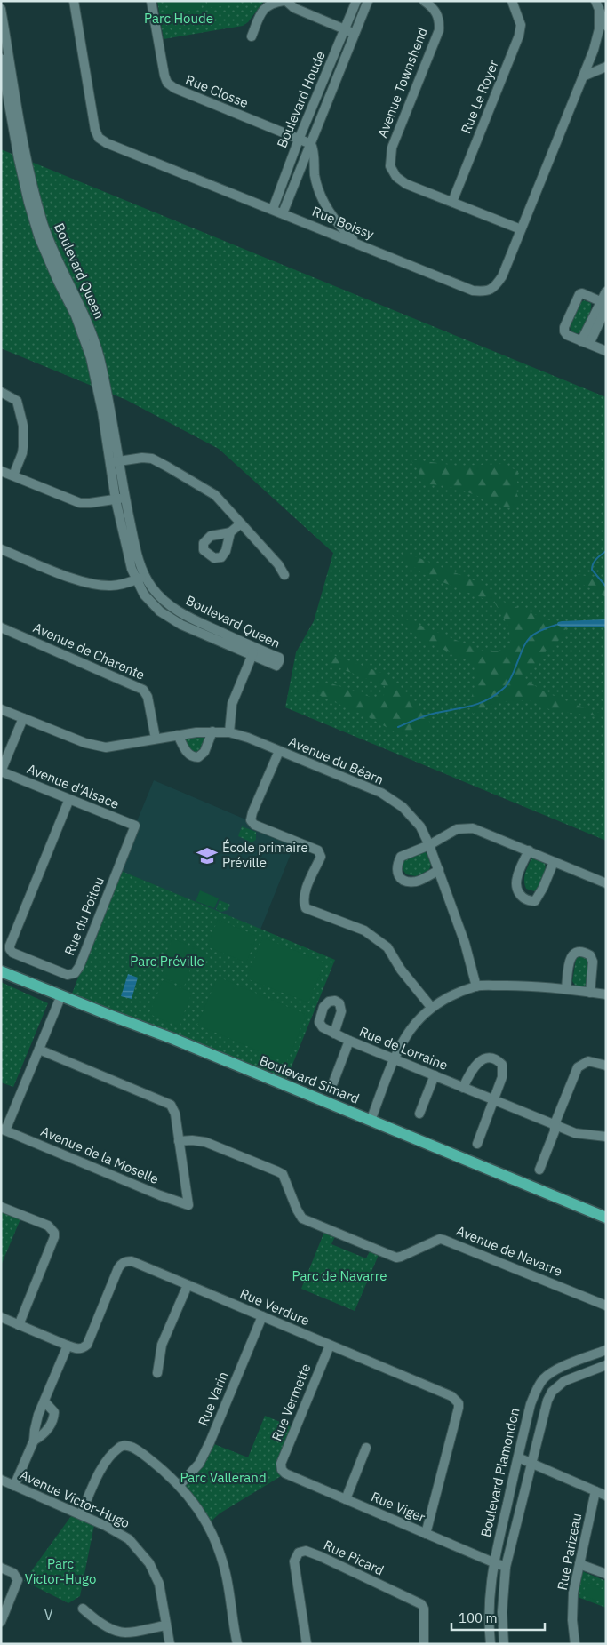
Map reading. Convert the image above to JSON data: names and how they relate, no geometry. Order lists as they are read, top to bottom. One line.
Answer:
{"streets":{"main road":["Boulevard Simard"],"street":["Avenue Townshend","Rue Closse","Rue Le Royer","Boulevard Houde","Rue Boissy","Boulevard Queen","Avenue de Charente","Avenue du Béarn","Avenue d'Alsace","Rue du Poitou","Rue de Lorraine","Avenue de la Moselle","Avenue de Navarre","Rue Verdure","Rue Varin","Rue Vermette","Boulevard Plamondon","Avenue Victor-Hugo","Rue Viger","Rue Parizeau","Rue Picard"]},"crossings":[["Avenue Townshend","Rue Le Royer"],["Avenue Townshend","Rue Boissy"],["Rue Closse","Boulevard Houde"],["Boulevard Houde","Rue Boissy"],["Boulevard Queen","Avenue du Béarn"],["Avenue de Charente","Avenue du Béarn"],["Avenue d'Alsace","Rue du Poitou"],["Avenue de la Moselle","Avenue de Navarre"],["Rue Verdure","Rue Varin"],["Rue Verdure","Rue Vermette"],["Rue Verdure","Rue Viger"],["Rue Vermette","Rue Viger"],["Boulevard Plamondon","Rue Viger"]],"districts":["V"],"parks":["Parc Houde","Parc Préville","Parc de Navarre","Parc Vallerand","Parc Victor-Hugo"],"places":{"school or university":["École primaire Préville"]},"scale_bar":"100 m"}
